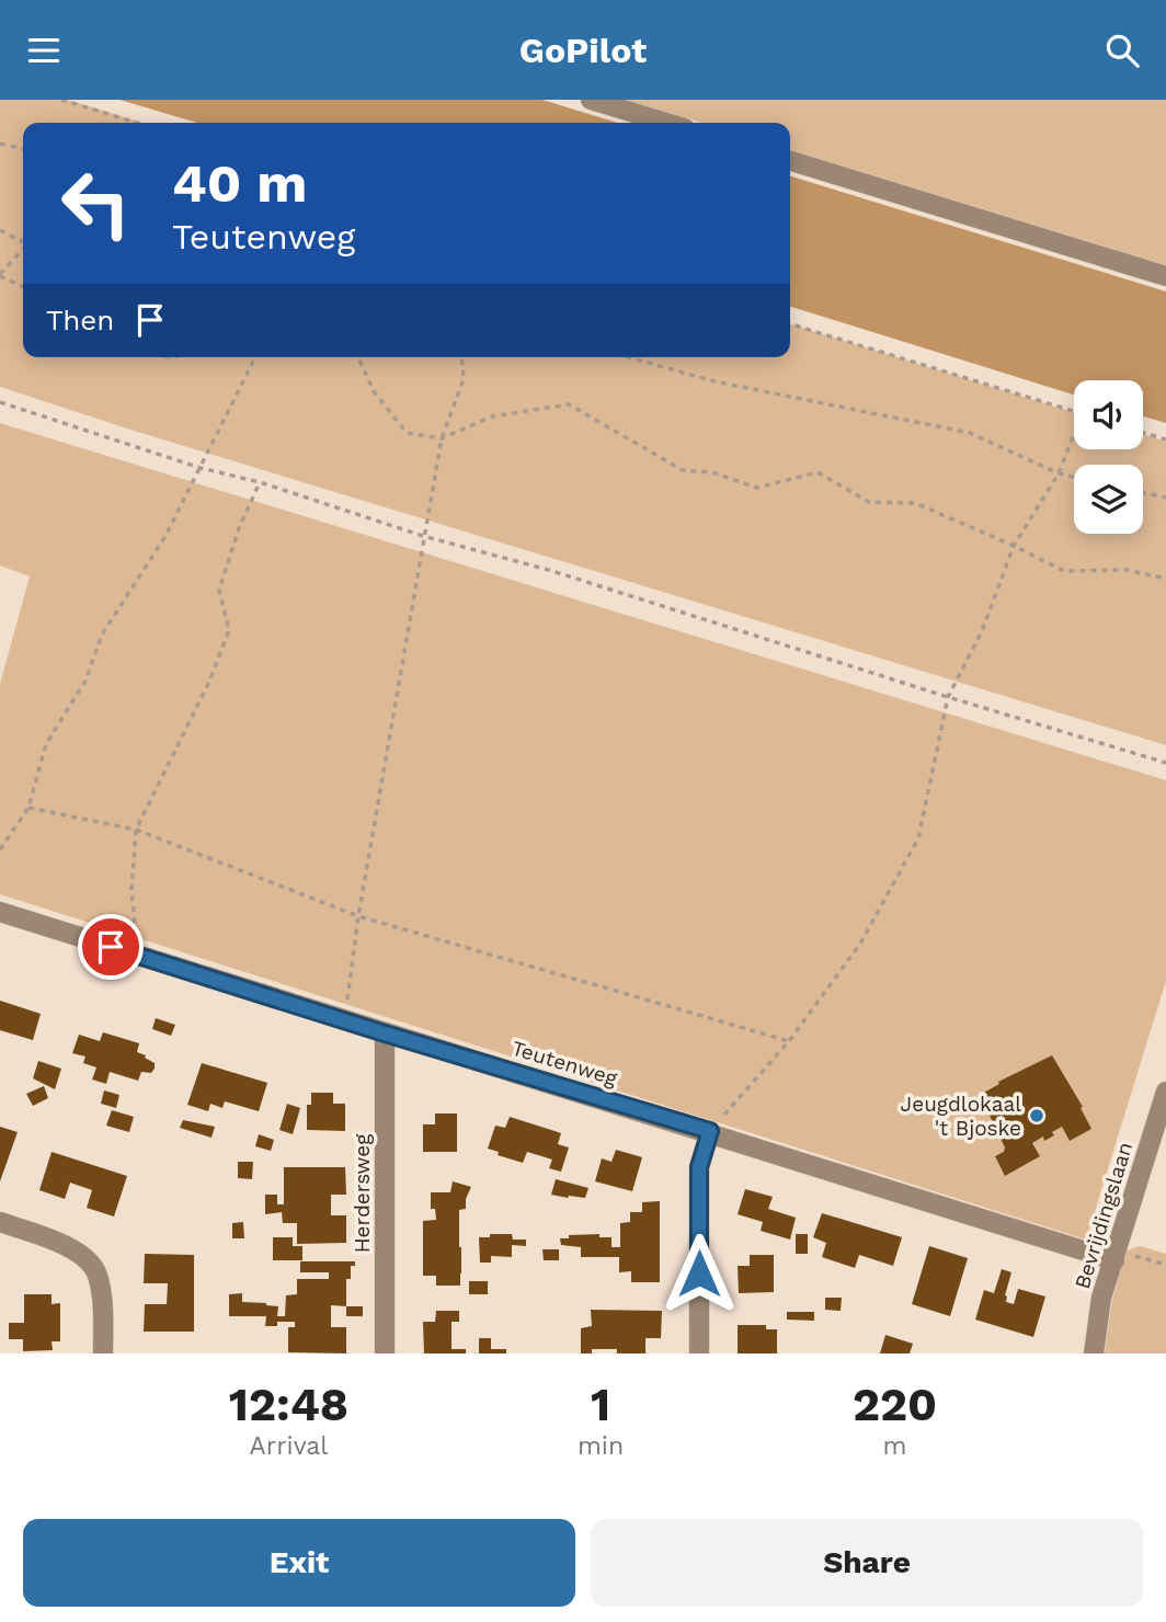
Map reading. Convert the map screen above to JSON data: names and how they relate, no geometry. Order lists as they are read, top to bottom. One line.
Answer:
{"streets":{"street":["Teutenweg","Herdersweg","Bevrijdingslaan"]},"crossings":[["Teutenweg","Herdersweg"],["Teutenweg","Bevrijdingslaan"]],"places":["Jeugdlokaal 't Bjoske"],"page":{"header":"GoPilot","turn":["40 m","Teutenweg"],"then":"Then","eta":["12:48","Arrival","1","min","220","m"],"buttons":["Exit","Share"]}}
